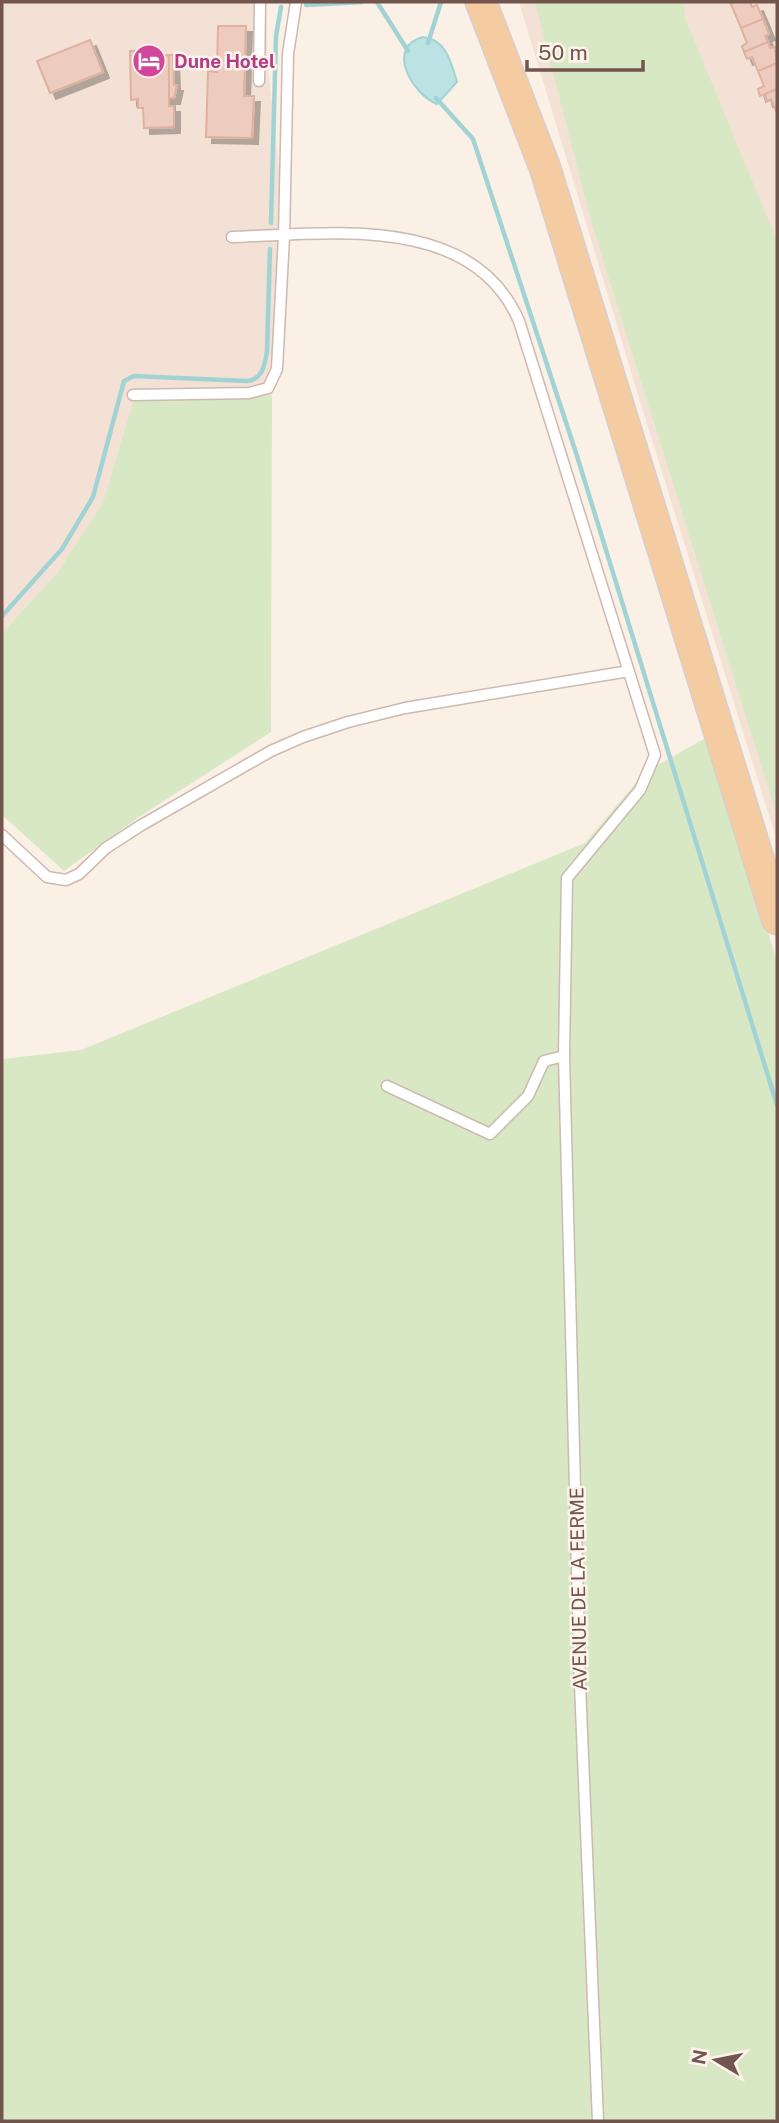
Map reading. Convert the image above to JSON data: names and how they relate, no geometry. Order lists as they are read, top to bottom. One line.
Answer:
{"streets":{"lane":["AVENUE DE LA FERME"]},"places":{"hotel":["Dune Hotel"]},"scale_bar":"50 m","north":"left"}
